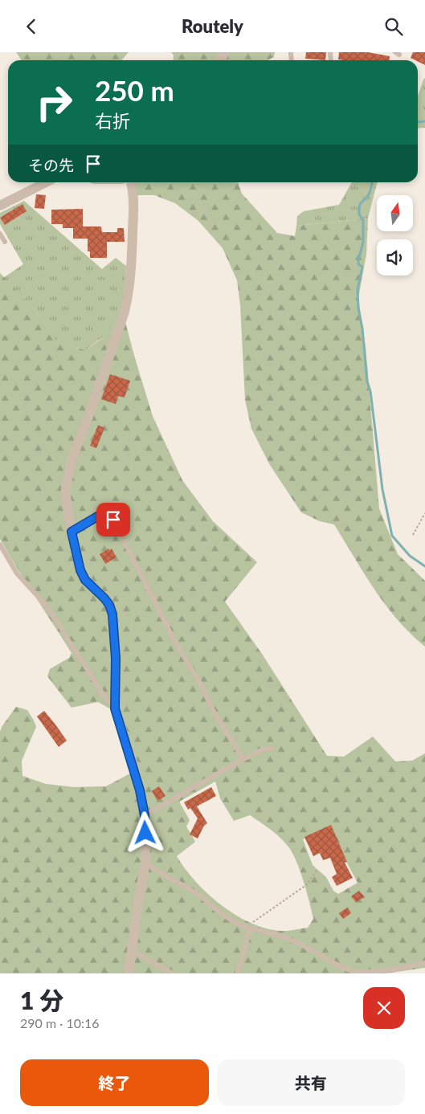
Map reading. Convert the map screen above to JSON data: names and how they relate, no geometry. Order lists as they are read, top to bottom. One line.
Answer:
{"north":"top","page":{"header":"Routely","turn":["250 m","右折"],"then":"その先","heading":["1 分","290 m · 10:16"],"buttons":["終了","共有"]}}
